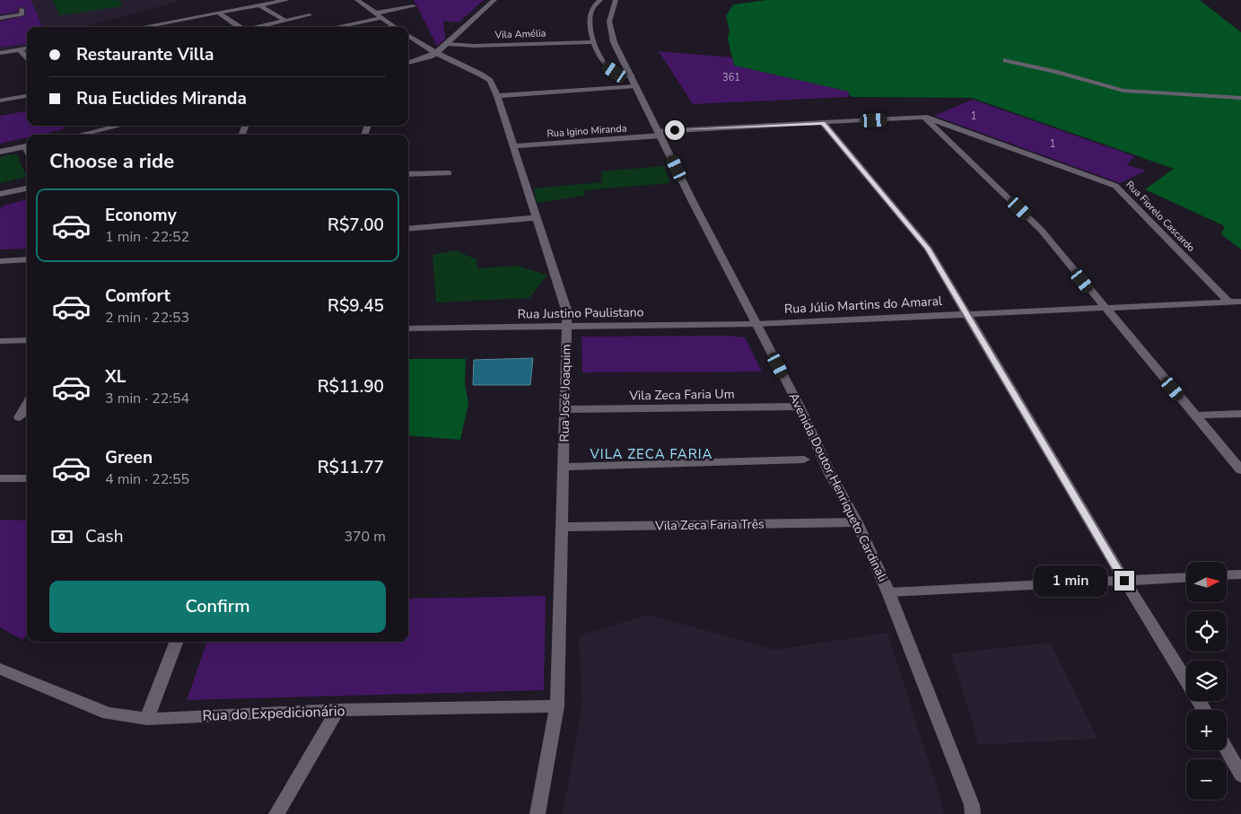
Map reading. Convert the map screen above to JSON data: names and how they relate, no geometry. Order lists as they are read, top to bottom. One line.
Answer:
{"streets":{"street":["Vila Amélia","Rua Igino Miranda","Rua Fiorelo Cascardo","Rua Júlio Martins do Amaral","Rua Justino Paulistano","Rua José Joaquim","Vila Zeca Faria Um","Avenida Doutor Henriqueto Cardinali","Vila Zeca Faria Três","Rua do Expedicionário"]},"crossings":[["Rua Igino Miranda","Rua Fiorelo Cascardo"],["Rua Igino Miranda","Rua José Joaquim"],["Rua Igino Miranda","Avenida Doutor Henriqueto Cardinali"],["Rua Fiorelo Cascardo","Rua Júlio Martins do Amaral"],["Rua Júlio Martins do Amaral","Rua Justino Paulistano"],["Rua Júlio Martins do Amaral","Avenida Doutor Henriqueto Cardinali"],["Rua Justino Paulistano","Rua José Joaquim"],["Rua Justino Paulistano","Avenida Doutor Henriqueto Cardinali"],["Rua José Joaquim","Vila Zeca Faria Um"],["Rua José Joaquim","Vila Zeca Faria Três"],["Rua José Joaquim","Rua do Expedicionário"],["Vila Zeca Faria Um","Avenida Doutor Henriqueto Cardinali"],["Avenida Doutor Henriqueto Cardinali","Vila Zeca Faria Três"]],"districts":["VILA ZECA FARIA"],"house_numbers":["361","1","1"],"north":"right","page":{"banner":["Restaurante Villa","Rua Euclides Miranda"],"heading":"Choose a ride","list":[{"name":"Economy","note":"1 min · 22:52","value":"R$7.00"},{"name":"Comfort","note":"2 min · 22:53","value":"R$9.45"},{"name":"XL","note":"3 min · 22:54","value":"R$11.90"},{"name":"Green","note":"4 min · 22:55","value":"R$11.77"}],"pay":["Cash","370 m"],"map_buttons":["+","−"],"bubble":"1 min","buttons":"Confirm"}}
